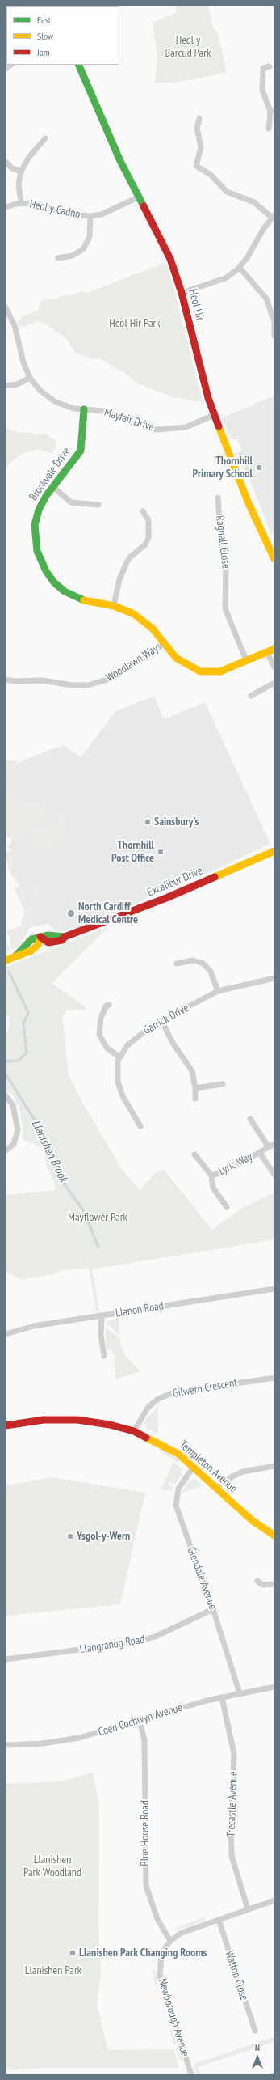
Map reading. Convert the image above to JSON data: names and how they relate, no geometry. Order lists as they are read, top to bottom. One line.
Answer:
{"streets":{"street":["Heol y Cadno","Heol Hir","Mayfair Drive","Brookvale Drive","Ragnall Close","Woodlawn Way","Excalibur Drive","Garrick Drive","Lyric Way","Llanon Road","Gilwern Crescent","Templeton Avenue","Glendale Avenue","Llangranog Road","Coed Cochwyn Avenue","Trecastle Avenue","Blue House Road","Watton Close","Newborough Avenue"]},"crossings":[["Heol y Cadno","Heol Hir"],["Heol Hir","Mayfair Drive"],["Mayfair Drive","Brookvale Drive"],["Brookvale Drive","Ragnall Close"],["Brookvale Drive","Woodlawn Way"],["Gilwern Crescent","Templeton Avenue"],["Templeton Avenue","Glendale Avenue"],["Glendale Avenue","Llangranog Road"],["Glendale Avenue","Coed Cochwyn Avenue"],["Coed Cochwyn Avenue","Trecastle Avenue"],["Coed Cochwyn Avenue","Blue House Road"],["Trecastle Avenue","Newborough Avenue"],["Blue House Road","Newborough Avenue"],["Watton Close","Newborough Avenue"]],"water":["Llanishen Brook"],"parks":["Heol y Barcud Park","Heol Hir Park","Mayflower Park","Llanishen Park Woodland","Llanishen Park"],"places":["Thornhill Primary School","Sainsbury's","Thornhill Post Office","North Cardiff Medical Centre","Ysgol-y-Wern","Llanishen Park Changing Rooms"],"legend":["Fast","Slow","Jam"],"north":"top"}
